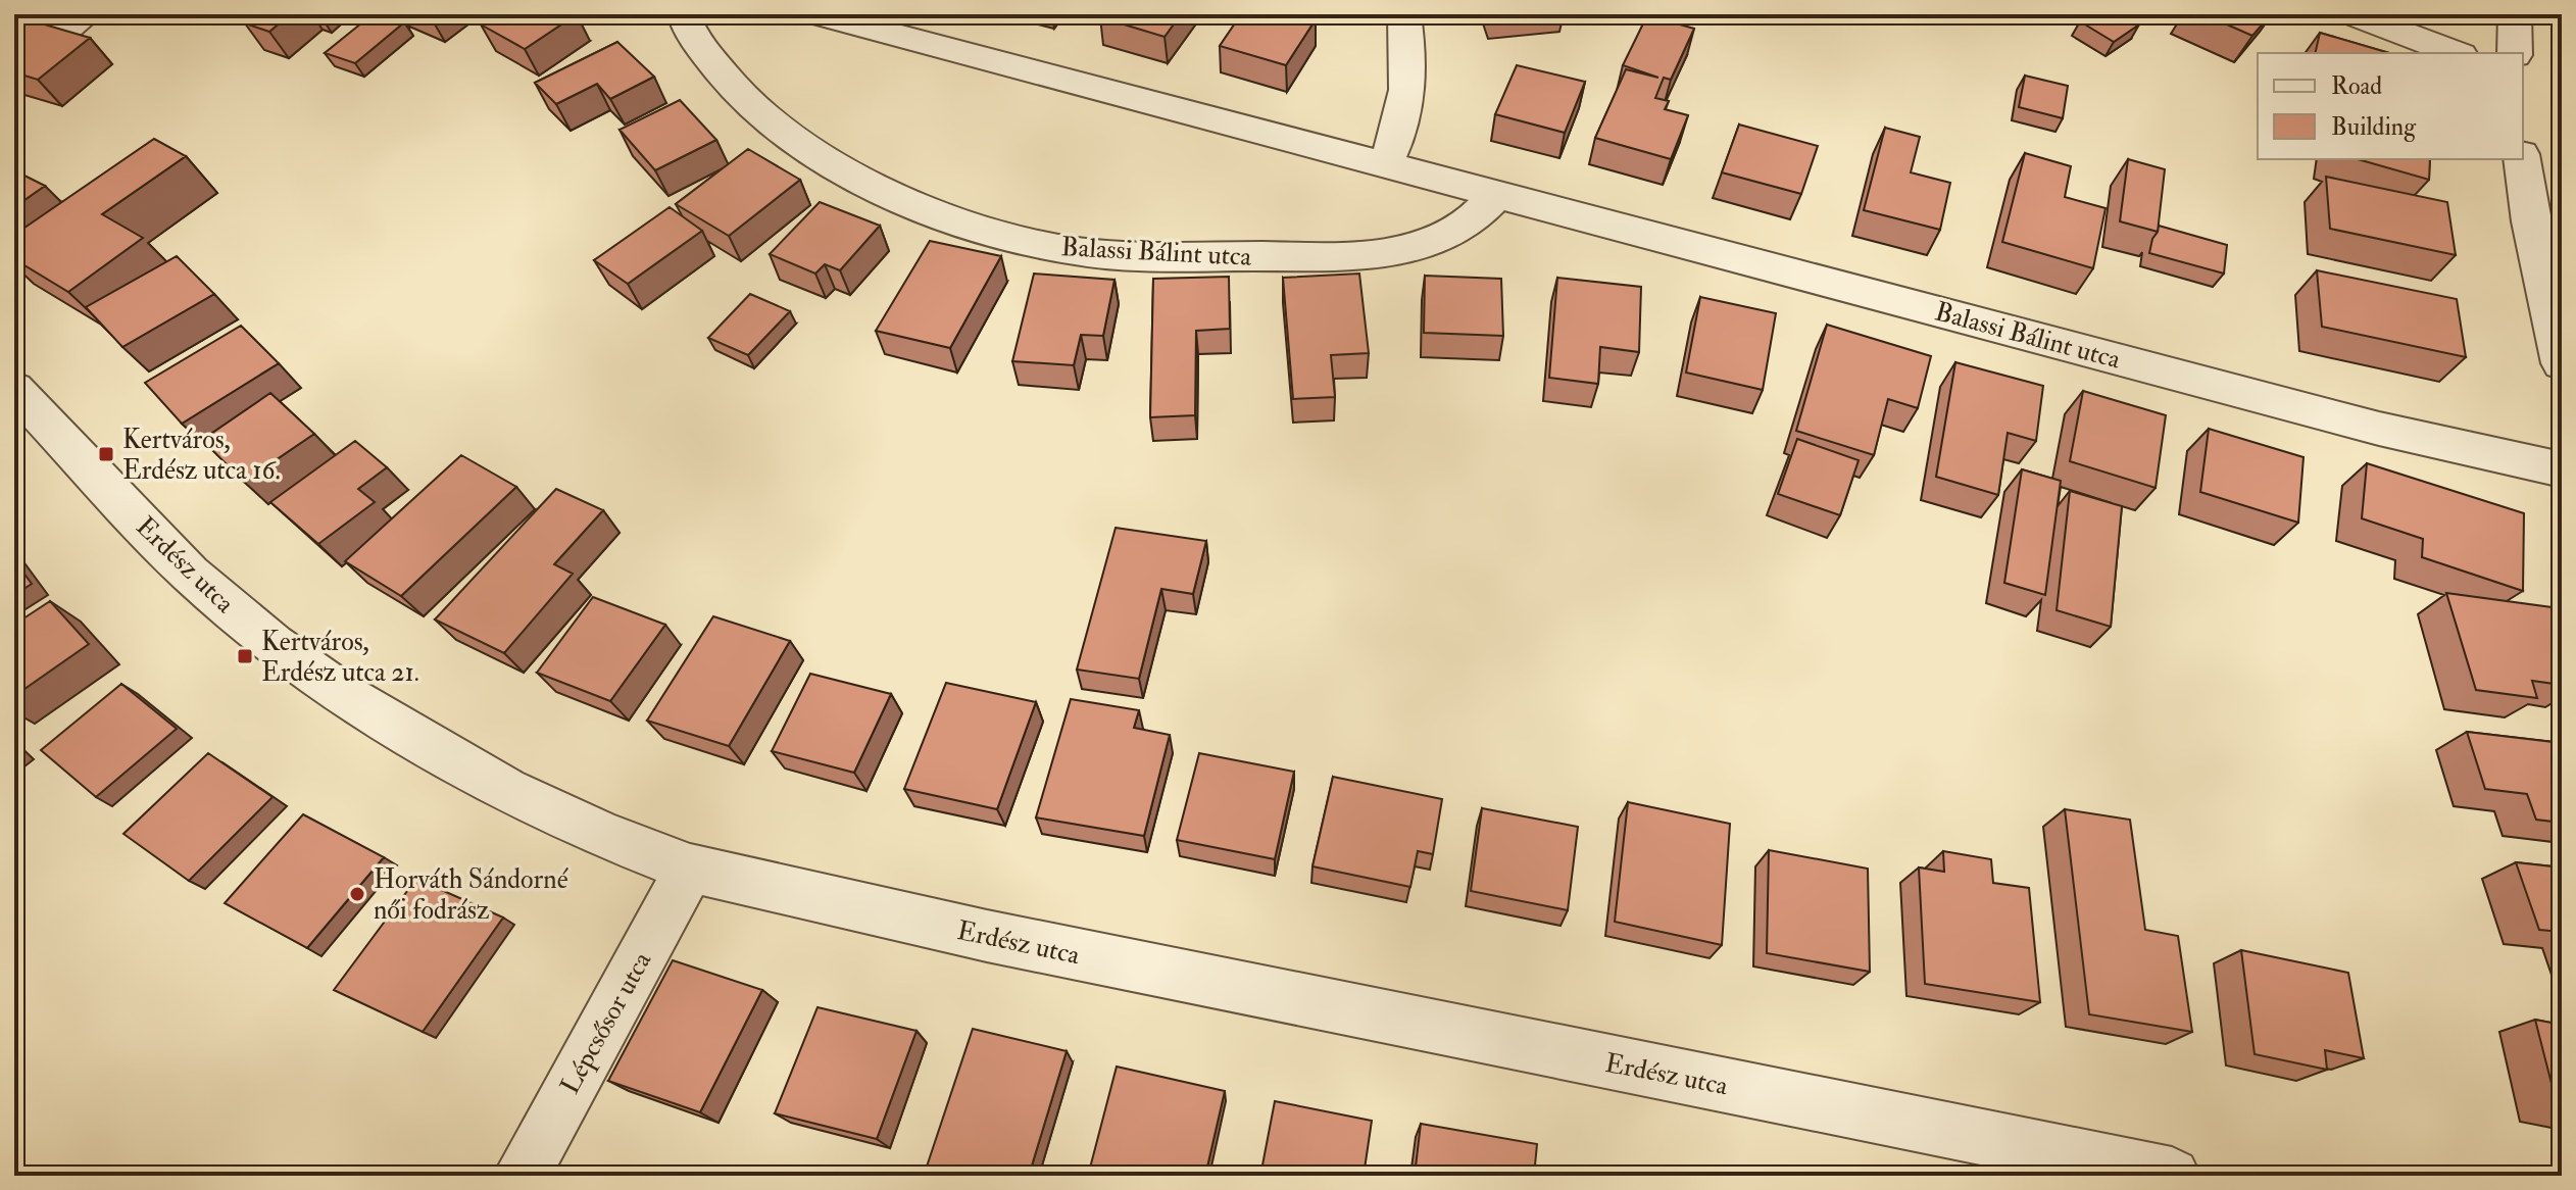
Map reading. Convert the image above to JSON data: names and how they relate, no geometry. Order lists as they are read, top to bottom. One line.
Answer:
{"streets":{"street":["Balassi Bálint utca","Erdész utca","Lépcsősor utca"]},"crossings":[["Erdész utca","Lépcsősor utca"]],"places":{"transit":["Kertváros, Erdész utca 16.","Kertváros, Erdész utca 21."],"other":["Horváth Sándorné női fodrász"]},"legend":["Road","Building"]}
